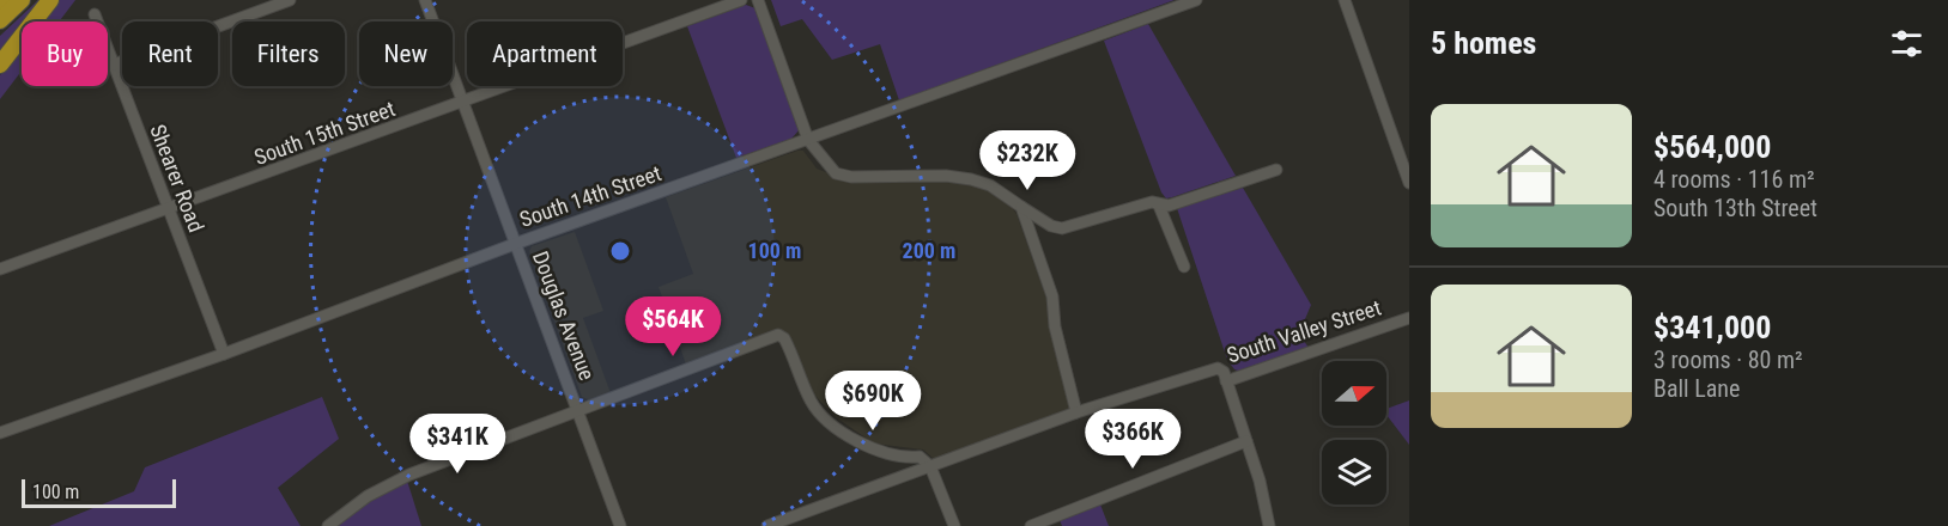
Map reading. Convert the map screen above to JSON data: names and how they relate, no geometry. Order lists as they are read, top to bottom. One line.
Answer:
{"streets":{"street":["South 15th Street","Shearer Road","South 14th Street","Douglas Avenue","South Valley Street"]},"crossings":[["South 15th Street","Shearer Road"],["South 15th Street","Douglas Avenue"],["Shearer Road","South 14th Street"],["South 14th Street","Douglas Avenue"]],"scale_bar":"100 m","north":"right","page":{"heading":"5 homes","chip":["Buy","Rent","Filters","New","Apartment"],"list":[{"name":"$564,000","note":"4 rooms · 116 m² · South 13th Street"},{"name":"$341,000","note":"3 rooms · 80 m² · Ball Lane"}],"price":["$232K","$564K","$690K","$366K","$341K"],"scale":"100 m"},"rings":["100 m","200 m"]}
